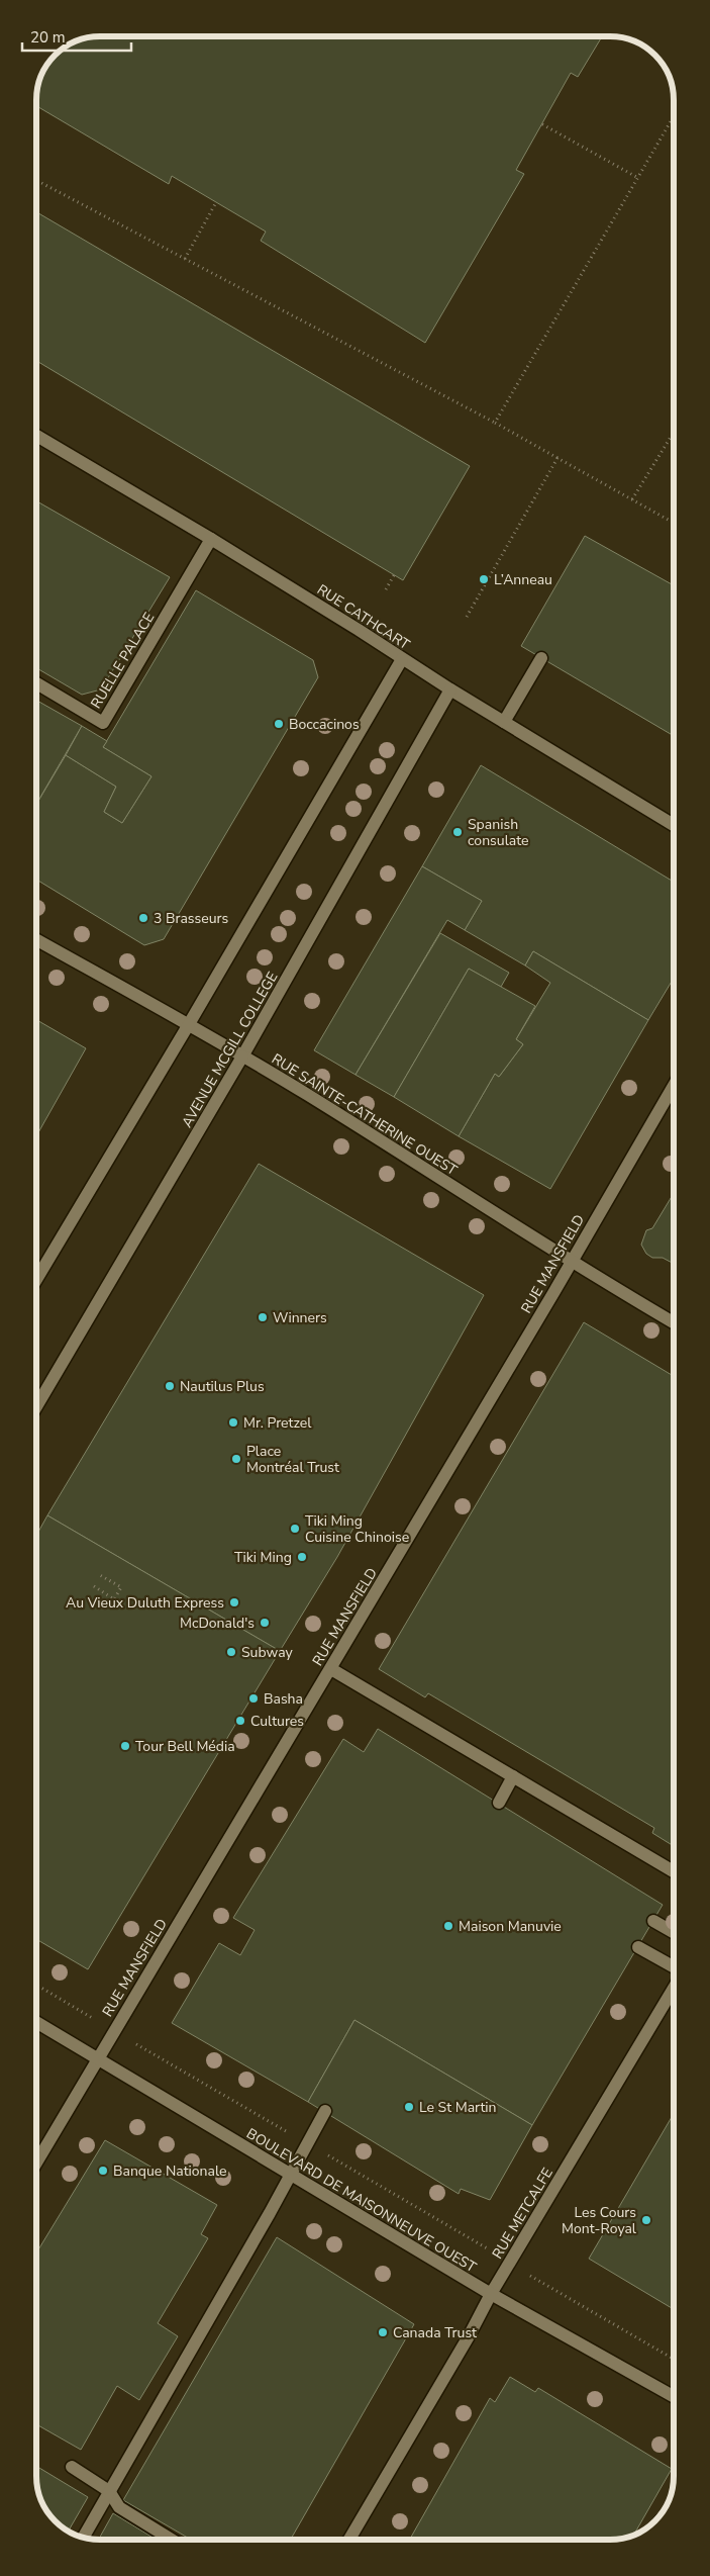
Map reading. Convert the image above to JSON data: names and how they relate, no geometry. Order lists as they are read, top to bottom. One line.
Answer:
{"streets":{"street":["RUE CATHCART","RUELLE PALACE","AVENUE MCGILL COLLEGE","RUE SAINTE-CATHERINE OUEST","RUE MANSFIELD","BOULEVARD DE MAISONNEUVE OUEST","RUE METCALFE"]},"crossings":[["RUE CATHCART","RUELLE PALACE"],["RUE CATHCART","AVENUE MCGILL COLLEGE"],["AVENUE MCGILL COLLEGE","RUE SAINTE-CATHERINE OUEST"],["RUE SAINTE-CATHERINE OUEST","RUE MANSFIELD"],["RUE MANSFIELD","BOULEVARD DE MAISONNEUVE OUEST"],["BOULEVARD DE MAISONNEUVE OUEST","RUE METCALFE"]],"places":["L’Anneau","Boccacinos","Spanish consulate","3 Brasseurs","Winners","Nautilus Plus","Mr. Pretzel","Place Montréal Trust","Tiki Ming Cuisine Chinoise","Tiki Ming","Au Vieux Duluth Express","McDonald's","Subway","Basha","Cultures","Tour Bell Média","Maison Manuvie","Le St Martin","Banque Nationale","Les Cours Mont-Royal","Canada Trust"],"scale_bar":"20 m"}
